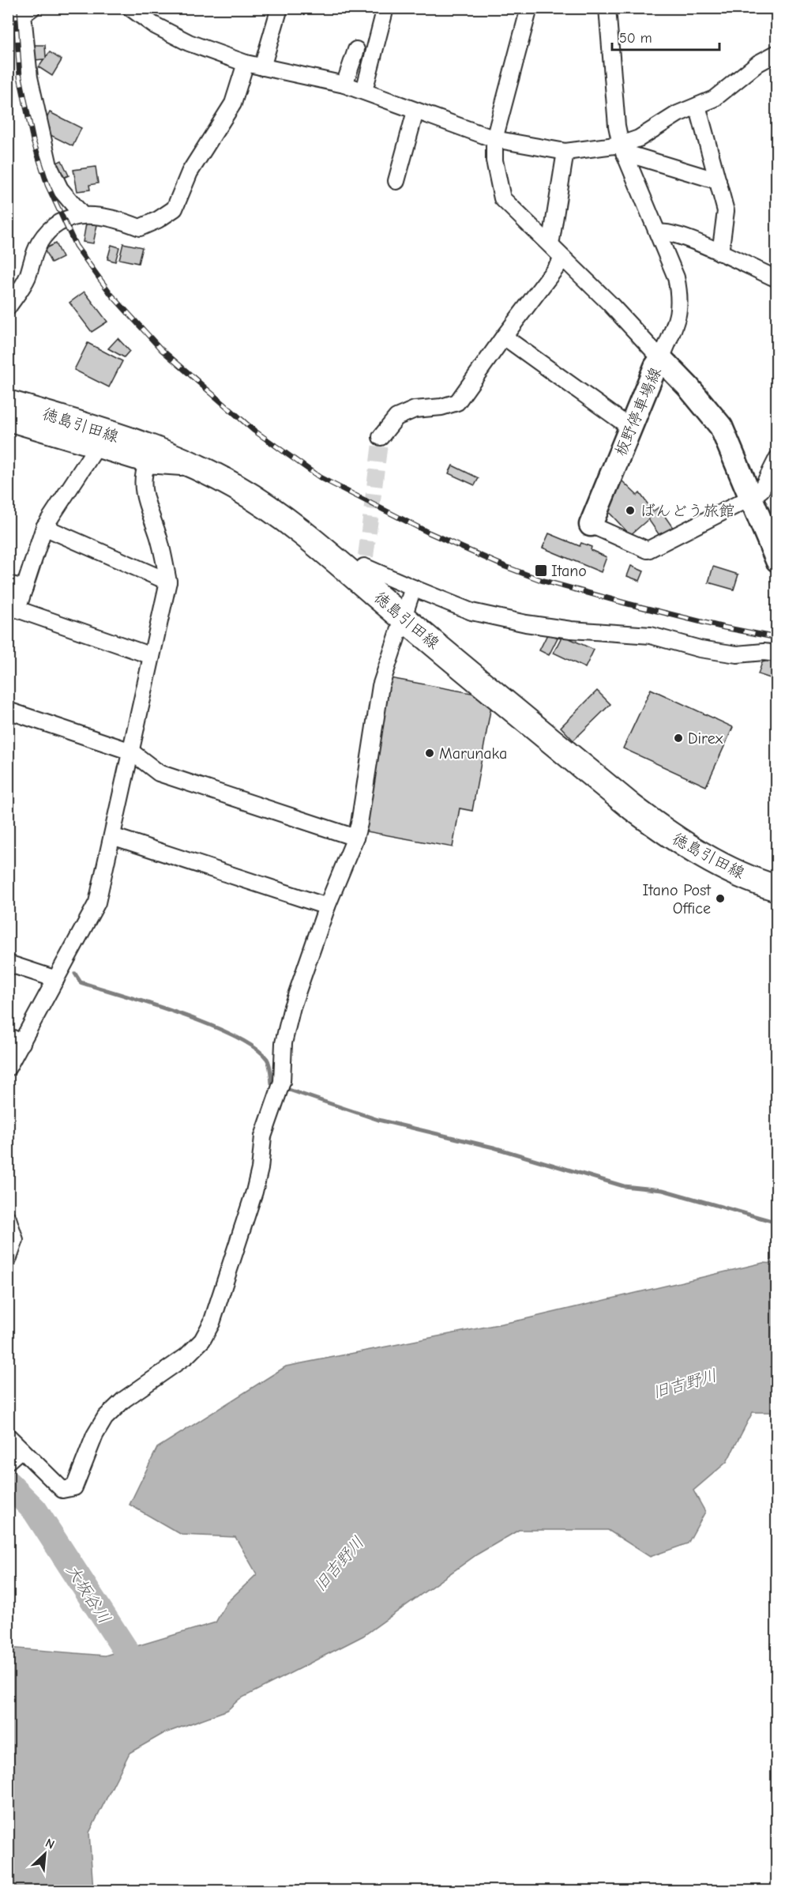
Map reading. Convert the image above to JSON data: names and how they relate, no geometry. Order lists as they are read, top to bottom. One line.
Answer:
{"streets":{"main road":["板野停車場線","徳島引田線"]},"water":["旧吉野川","大坂谷川"],"places":{"other":["ばんどう旅館","Direx","Marunaka","Itano Post Office"],"transit":["Itano"]},"scale_bar":"50 m","north":"top right"}
